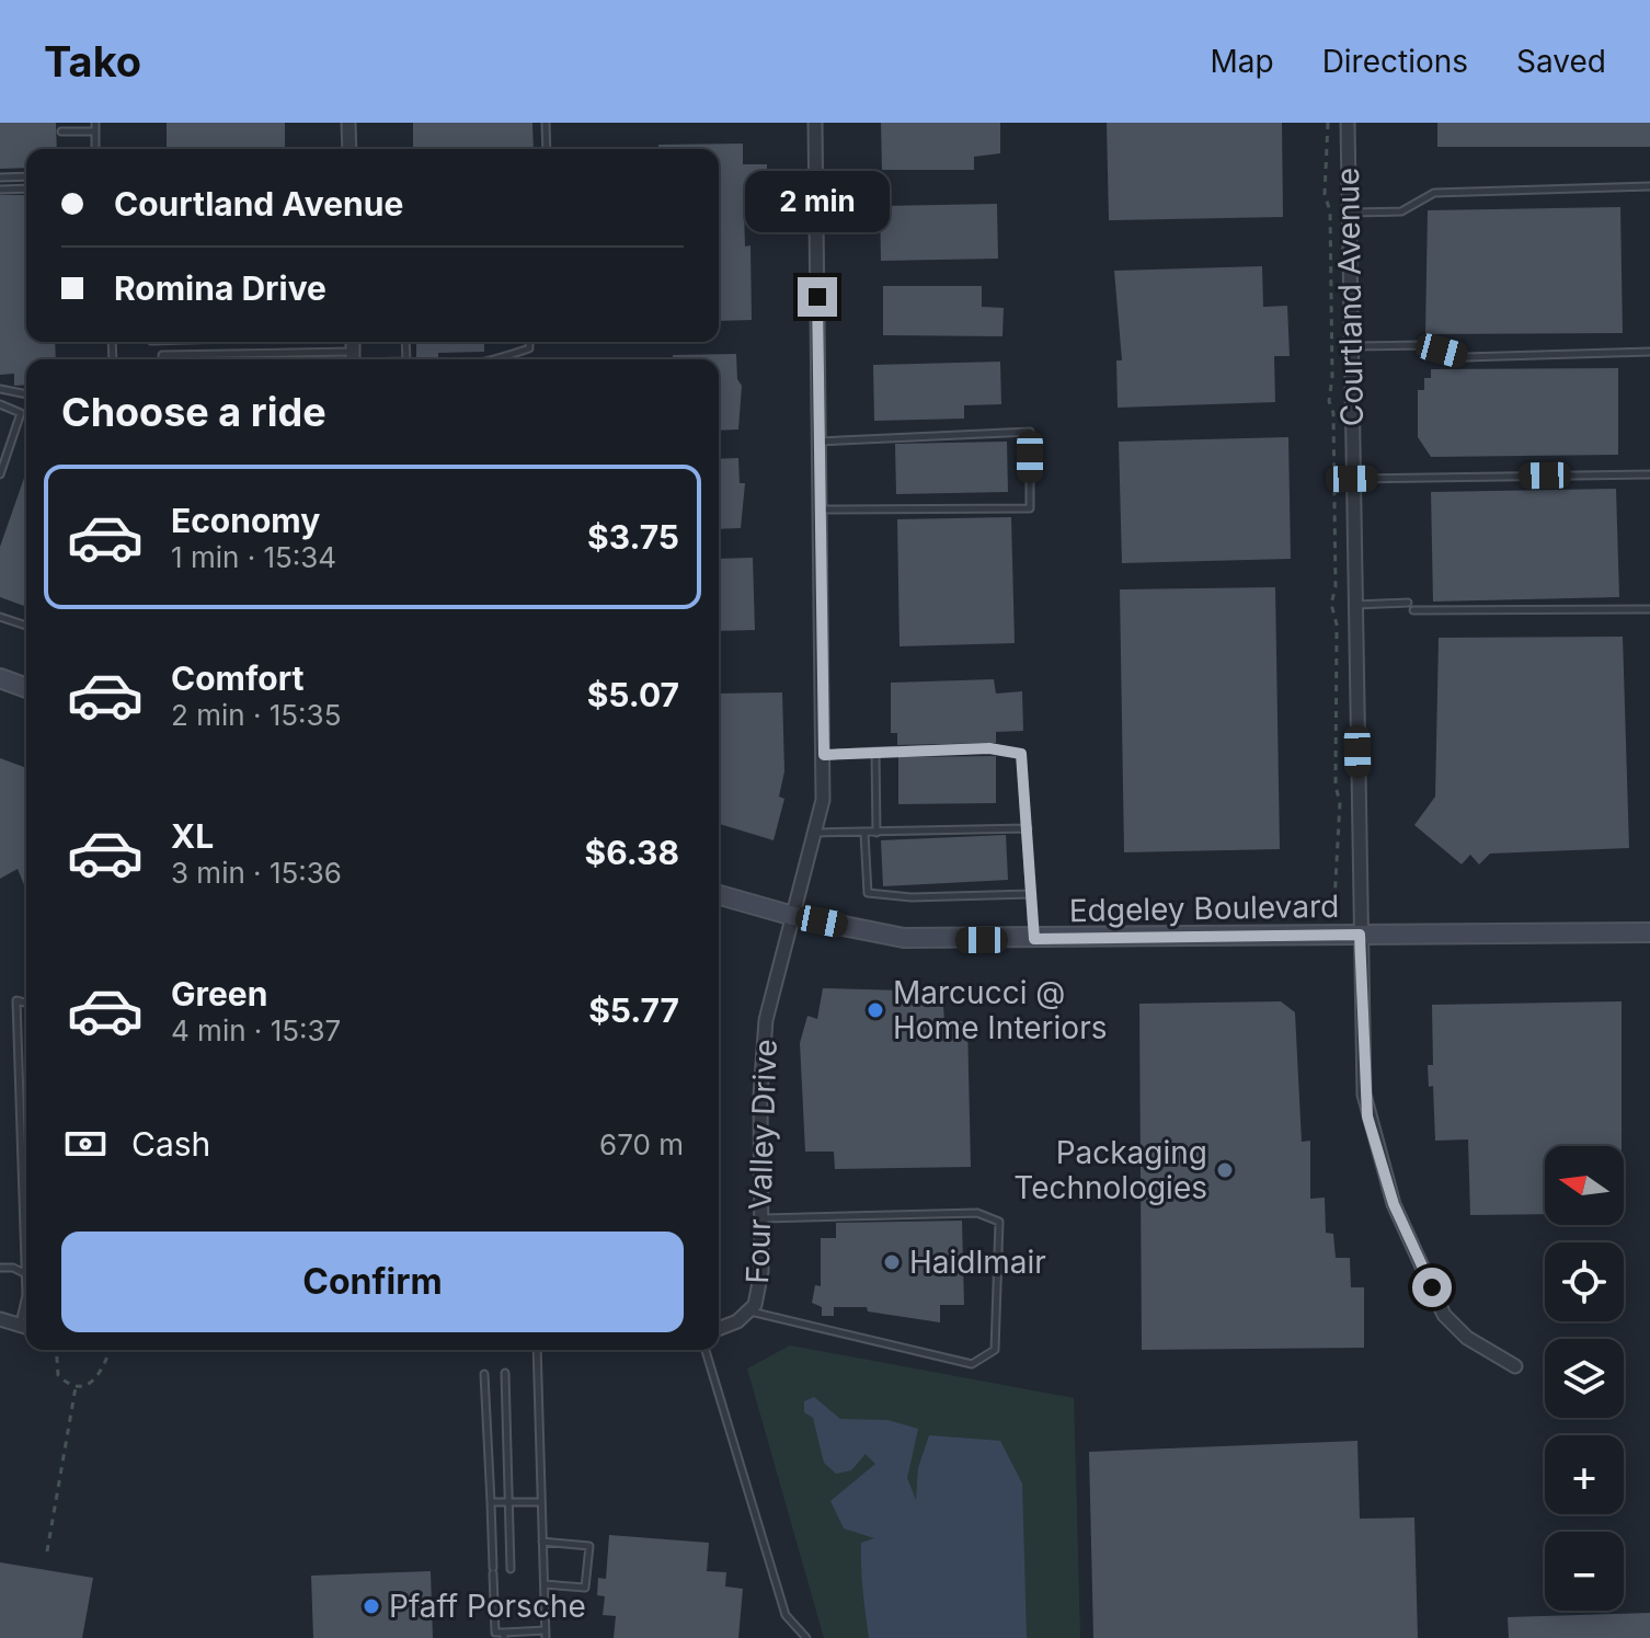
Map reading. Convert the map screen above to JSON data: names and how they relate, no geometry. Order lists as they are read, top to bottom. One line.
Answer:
{"streets":{"street":["Courtland Avenue","Edgeley Boulevard","Four Valley Drive"]},"crossings":[["Courtland Avenue","Edgeley Boulevard"],["Edgeley Boulevard","Four Valley Drive"]],"places":["Marcucci @ Home Interiors","Packaging Technologies","Haidlmair","Pfaff Porsche"],"north":"left","page":{"header":"Tako","nav":["Map","Directions","Saved"],"banner":["Courtland Avenue","Romina Drive"],"bubble":"2 min","heading":"Choose a ride","list":[{"name":"Economy","note":"1 min · 15:34","value":"$3.75"},{"name":"Comfort","note":"2 min · 15:35","value":"$5.07"},{"name":"XL","note":"3 min · 15:36","value":"$6.38"},{"name":"Green","note":"4 min · 15:37","value":"$5.77"}],"pay":["Cash","670 m"],"map_buttons":["+","−"],"buttons":"Confirm"}}
